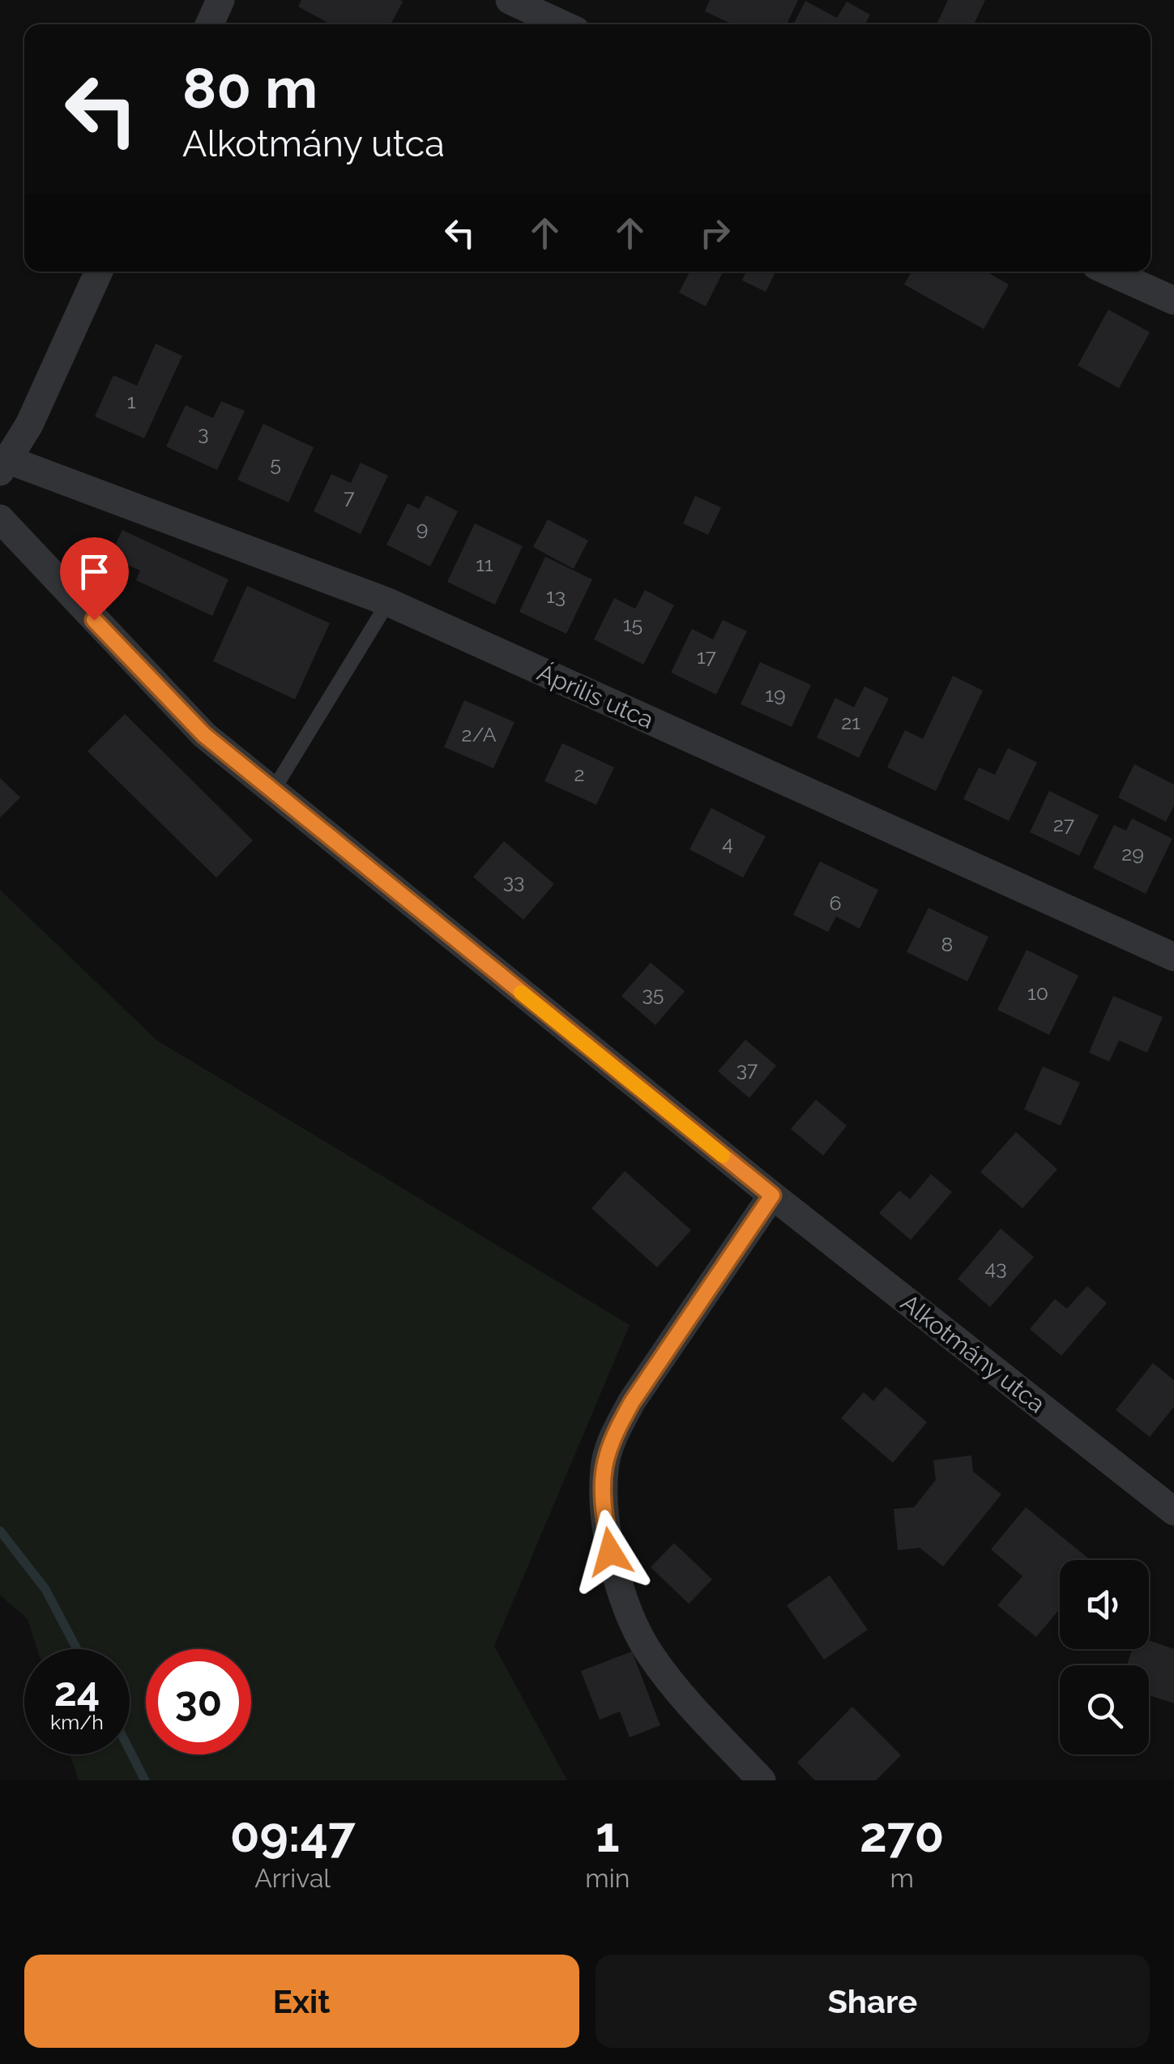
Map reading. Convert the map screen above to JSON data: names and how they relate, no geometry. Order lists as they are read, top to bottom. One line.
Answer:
{"streets":{"street":["Április utca","Alkotmány utca"]},"house_numbers":["1","3","5","7","9","11","13","15","17","19","21","2/A","2","27","4","29","33","6","8","10","35","37","43"],"page":{"turn":["80 m","Alkotmány utca"],"speed":"24 km/h","limit":"30","eta":["09:47","Arrival","1","min","270","m"],"buttons":["Exit","Share"]}}
